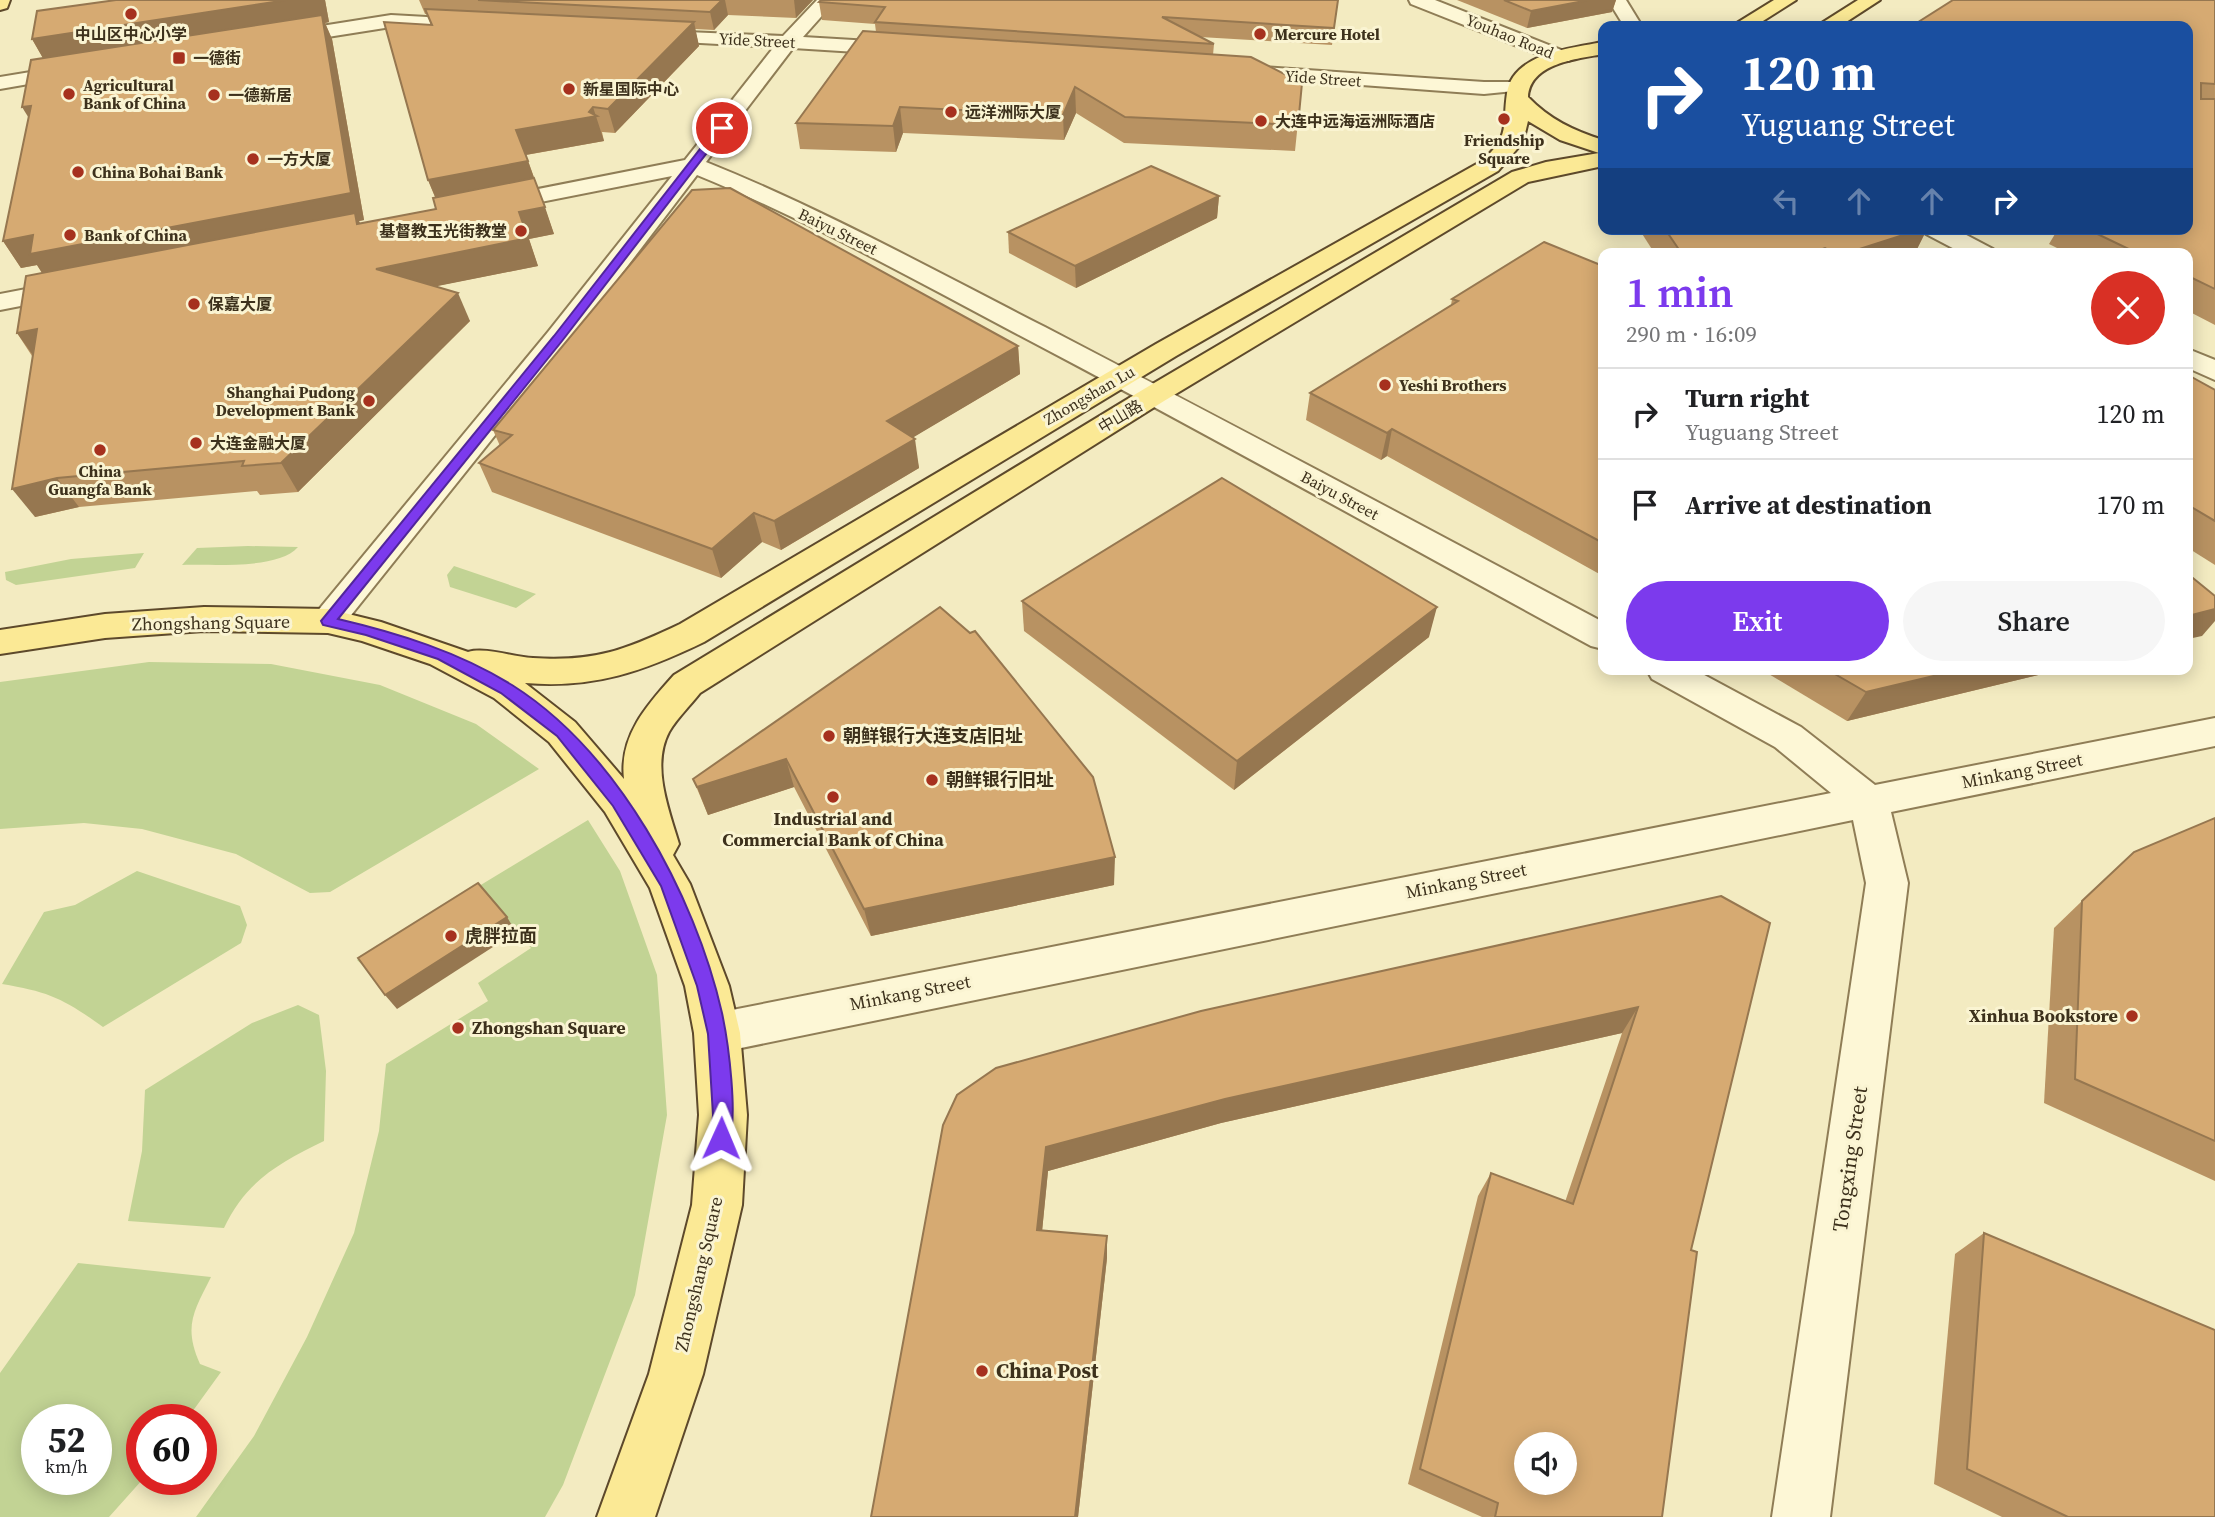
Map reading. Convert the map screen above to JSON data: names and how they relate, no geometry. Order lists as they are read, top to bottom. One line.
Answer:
{"streets":{"main road":["Zhongshan Lu","中山路","Zhongshang Square"],"street":["Youhao Road","Yide Street","Baiyu Street","Minkang Street","Tongxing Street"]},"crossings":[["Yide Street","Zhongshan Lu"],["Baiyu Street","Zhongshan Lu"],["Baiyu Street","中山路"],["Zhongshan Lu","Zhongshang Square"],["中山路","Zhongshang Square"],["Zhongshang Square","Minkang Street"],["Minkang Street","Tongxing Street"]],"places":{"other":["中山区中心小学","Mercure Hotel","新星国际中心","Agricultural Bank of China","一德新居","远洋洲际大厦","Friendship Square","大连中远海运洲际酒店","一方大厦","China Bohai Bank","基督教玉光街教堂","Bank of China","保嘉大厦","Yeshi Brothers","Shanghai Pudong Development Bank","大连金融大厦","China Guangfa Bank","朝鲜银行大连支店旧址","朝鲜银行旧址","Industrial and Commercial Bank of China","虎胖拉面","Xinhua Bookstore","Zhongshan Square","China Post"],"transit":["一德街"]},"page":{"turn":["120 m","Yuguang Street"],"heading":["1 min","290 m · 16:09"],"list":[{"name":"Turn right","note":"Yuguang Street","value":"120 m"},{"name":"Arrive at destination","value":"170 m"}],"buttons":["Exit","Share"],"speed":"52 km/h","limit":"60"}}
